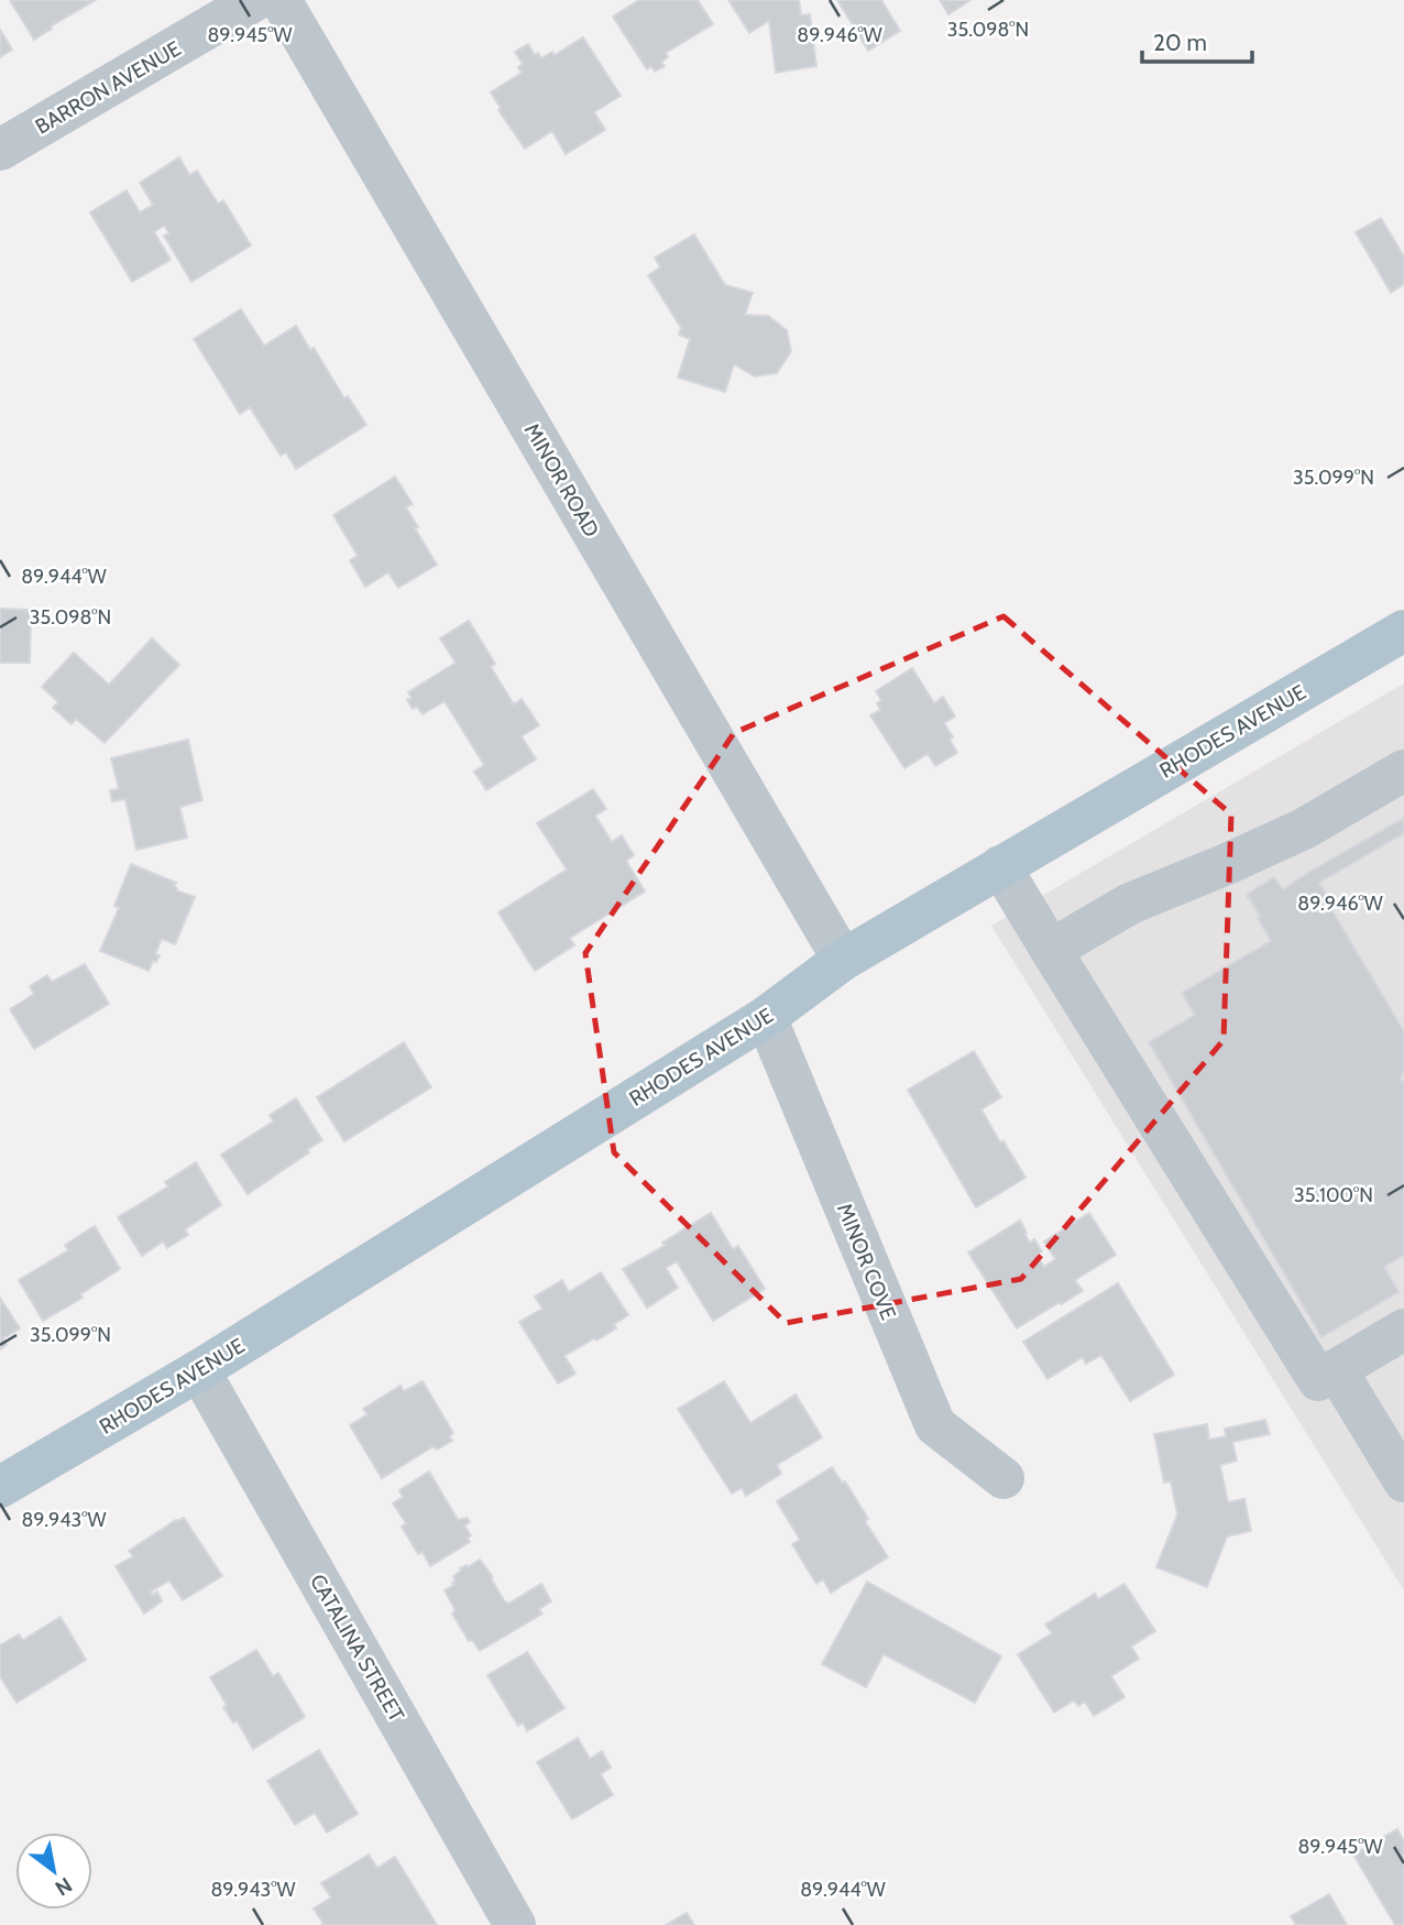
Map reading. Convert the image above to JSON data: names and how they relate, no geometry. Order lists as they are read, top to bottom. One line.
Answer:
{"streets":{"main road":["RHODES AVENUE"],"street":["BARRON AVENUE","MINOR ROAD","MINOR COVE","CATALINA STREET"]},"crossings":[["MINOR ROAD","RHODES AVENUE"],["RHODES AVENUE","MINOR COVE"],["RHODES AVENUE","CATALINA STREET"]],"scale_bar":"20 m","north":"bottom right","coordinates":["35.098°N","89.945°W","89.946°W","35.099°N","89.944°W","35.100°N","89.943°W"]}
